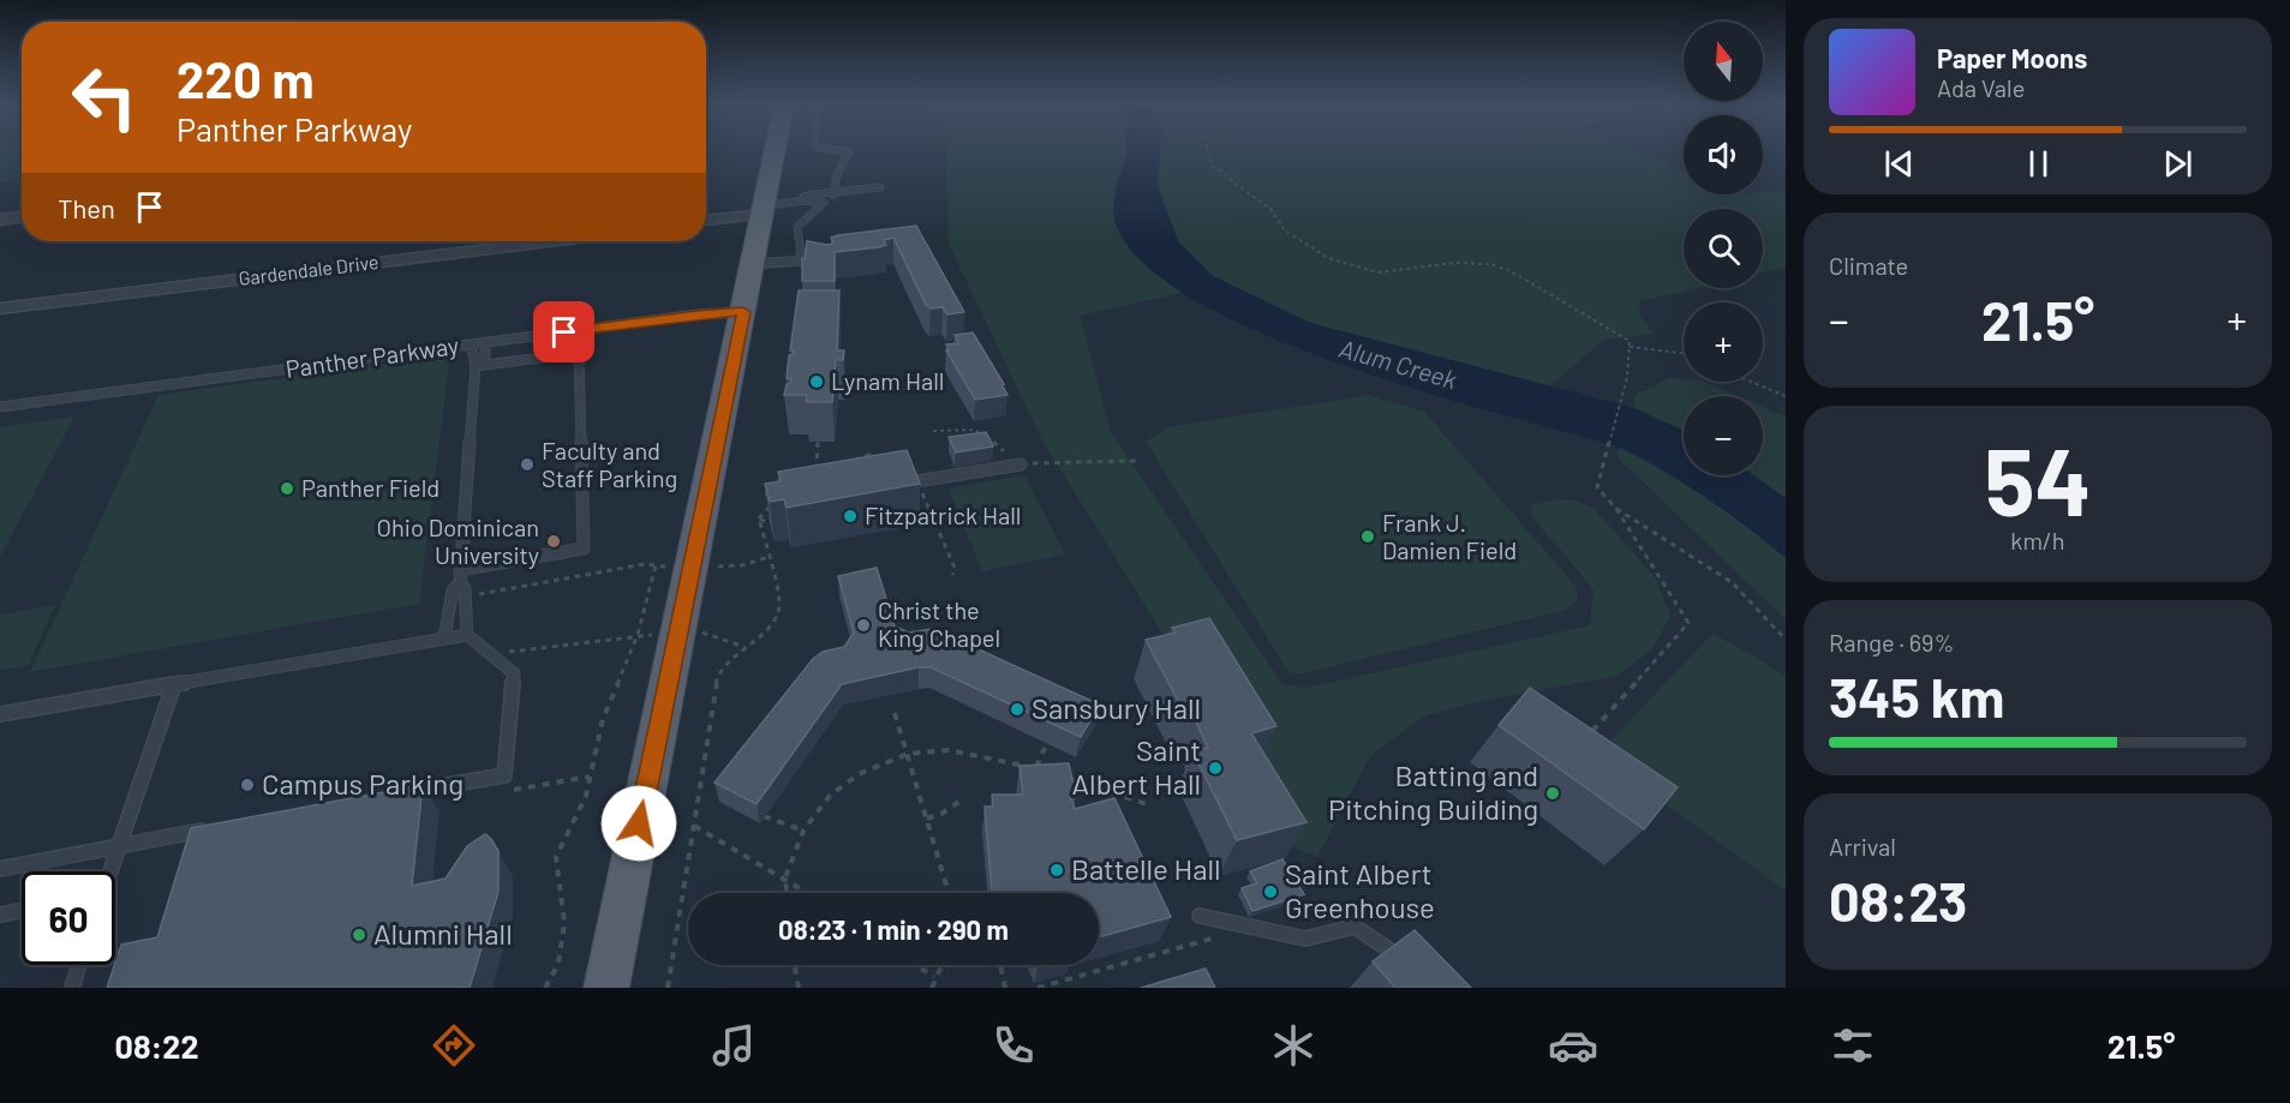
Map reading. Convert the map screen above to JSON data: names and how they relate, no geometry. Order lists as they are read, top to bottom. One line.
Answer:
{"streets":{"street":["Gardendale Drive"],"lane":["Panther Parkway"]},"water":["Alum Creek"],"places":["Lynam Hall","Faculty and Staff Parking","Panther Field","Fitzpatrick Hall","Frank J. Damien Field","Ohio Dominican University","Christ the King Chapel","Sansbury Hall","Saint Albert Hall","Campus Parking","Batting and Pitching Building","Battelle Hall","Saint Albert Greenhouse","Alumni Hall"],"north":"top","page":{"map_buttons":["+","−"],"turn":["220 m","Panther Parkway"],"song":["Paper Moons","Ada Vale"],"then":"Then","tile":["Climate",["54","km/h"],["Range · 69%","345 km"],["Arrival","08:23"]],"heat":["−","21.5°","+"],"limit":"60","trip":"08:23 · 1 min · 290 m","tabs":["08:22","21.5°"]}}
